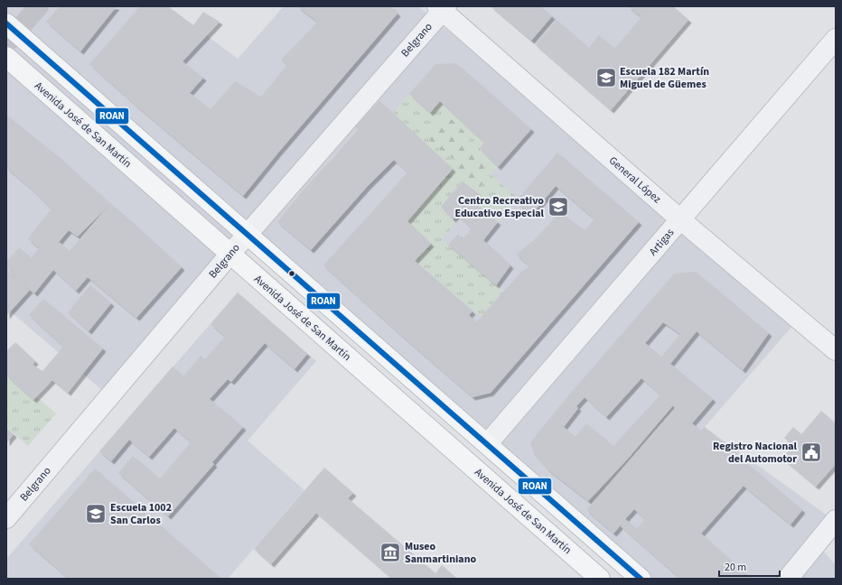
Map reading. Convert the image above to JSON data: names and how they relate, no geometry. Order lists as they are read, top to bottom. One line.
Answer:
{"streets":{"main road":["Avenida José de San Martín"],"street":["Belgrano","General López","Artigas"]},"crossings":[["Belgrano","Avenida José de San Martín"],["Belgrano","General López"],["General López","Artigas"]],"places":{"school or university":["Escuela 182 Martín Miguel de Güemes","Centro Recreativo Educativo Especial","Escuela 1002 San Carlos"],"public building":["Registro Nacional del Automotor"],"museum":["Museo Sanmartiniano"]},"lines":["transit line ROAN"],"scale_bar":"20 m"}
